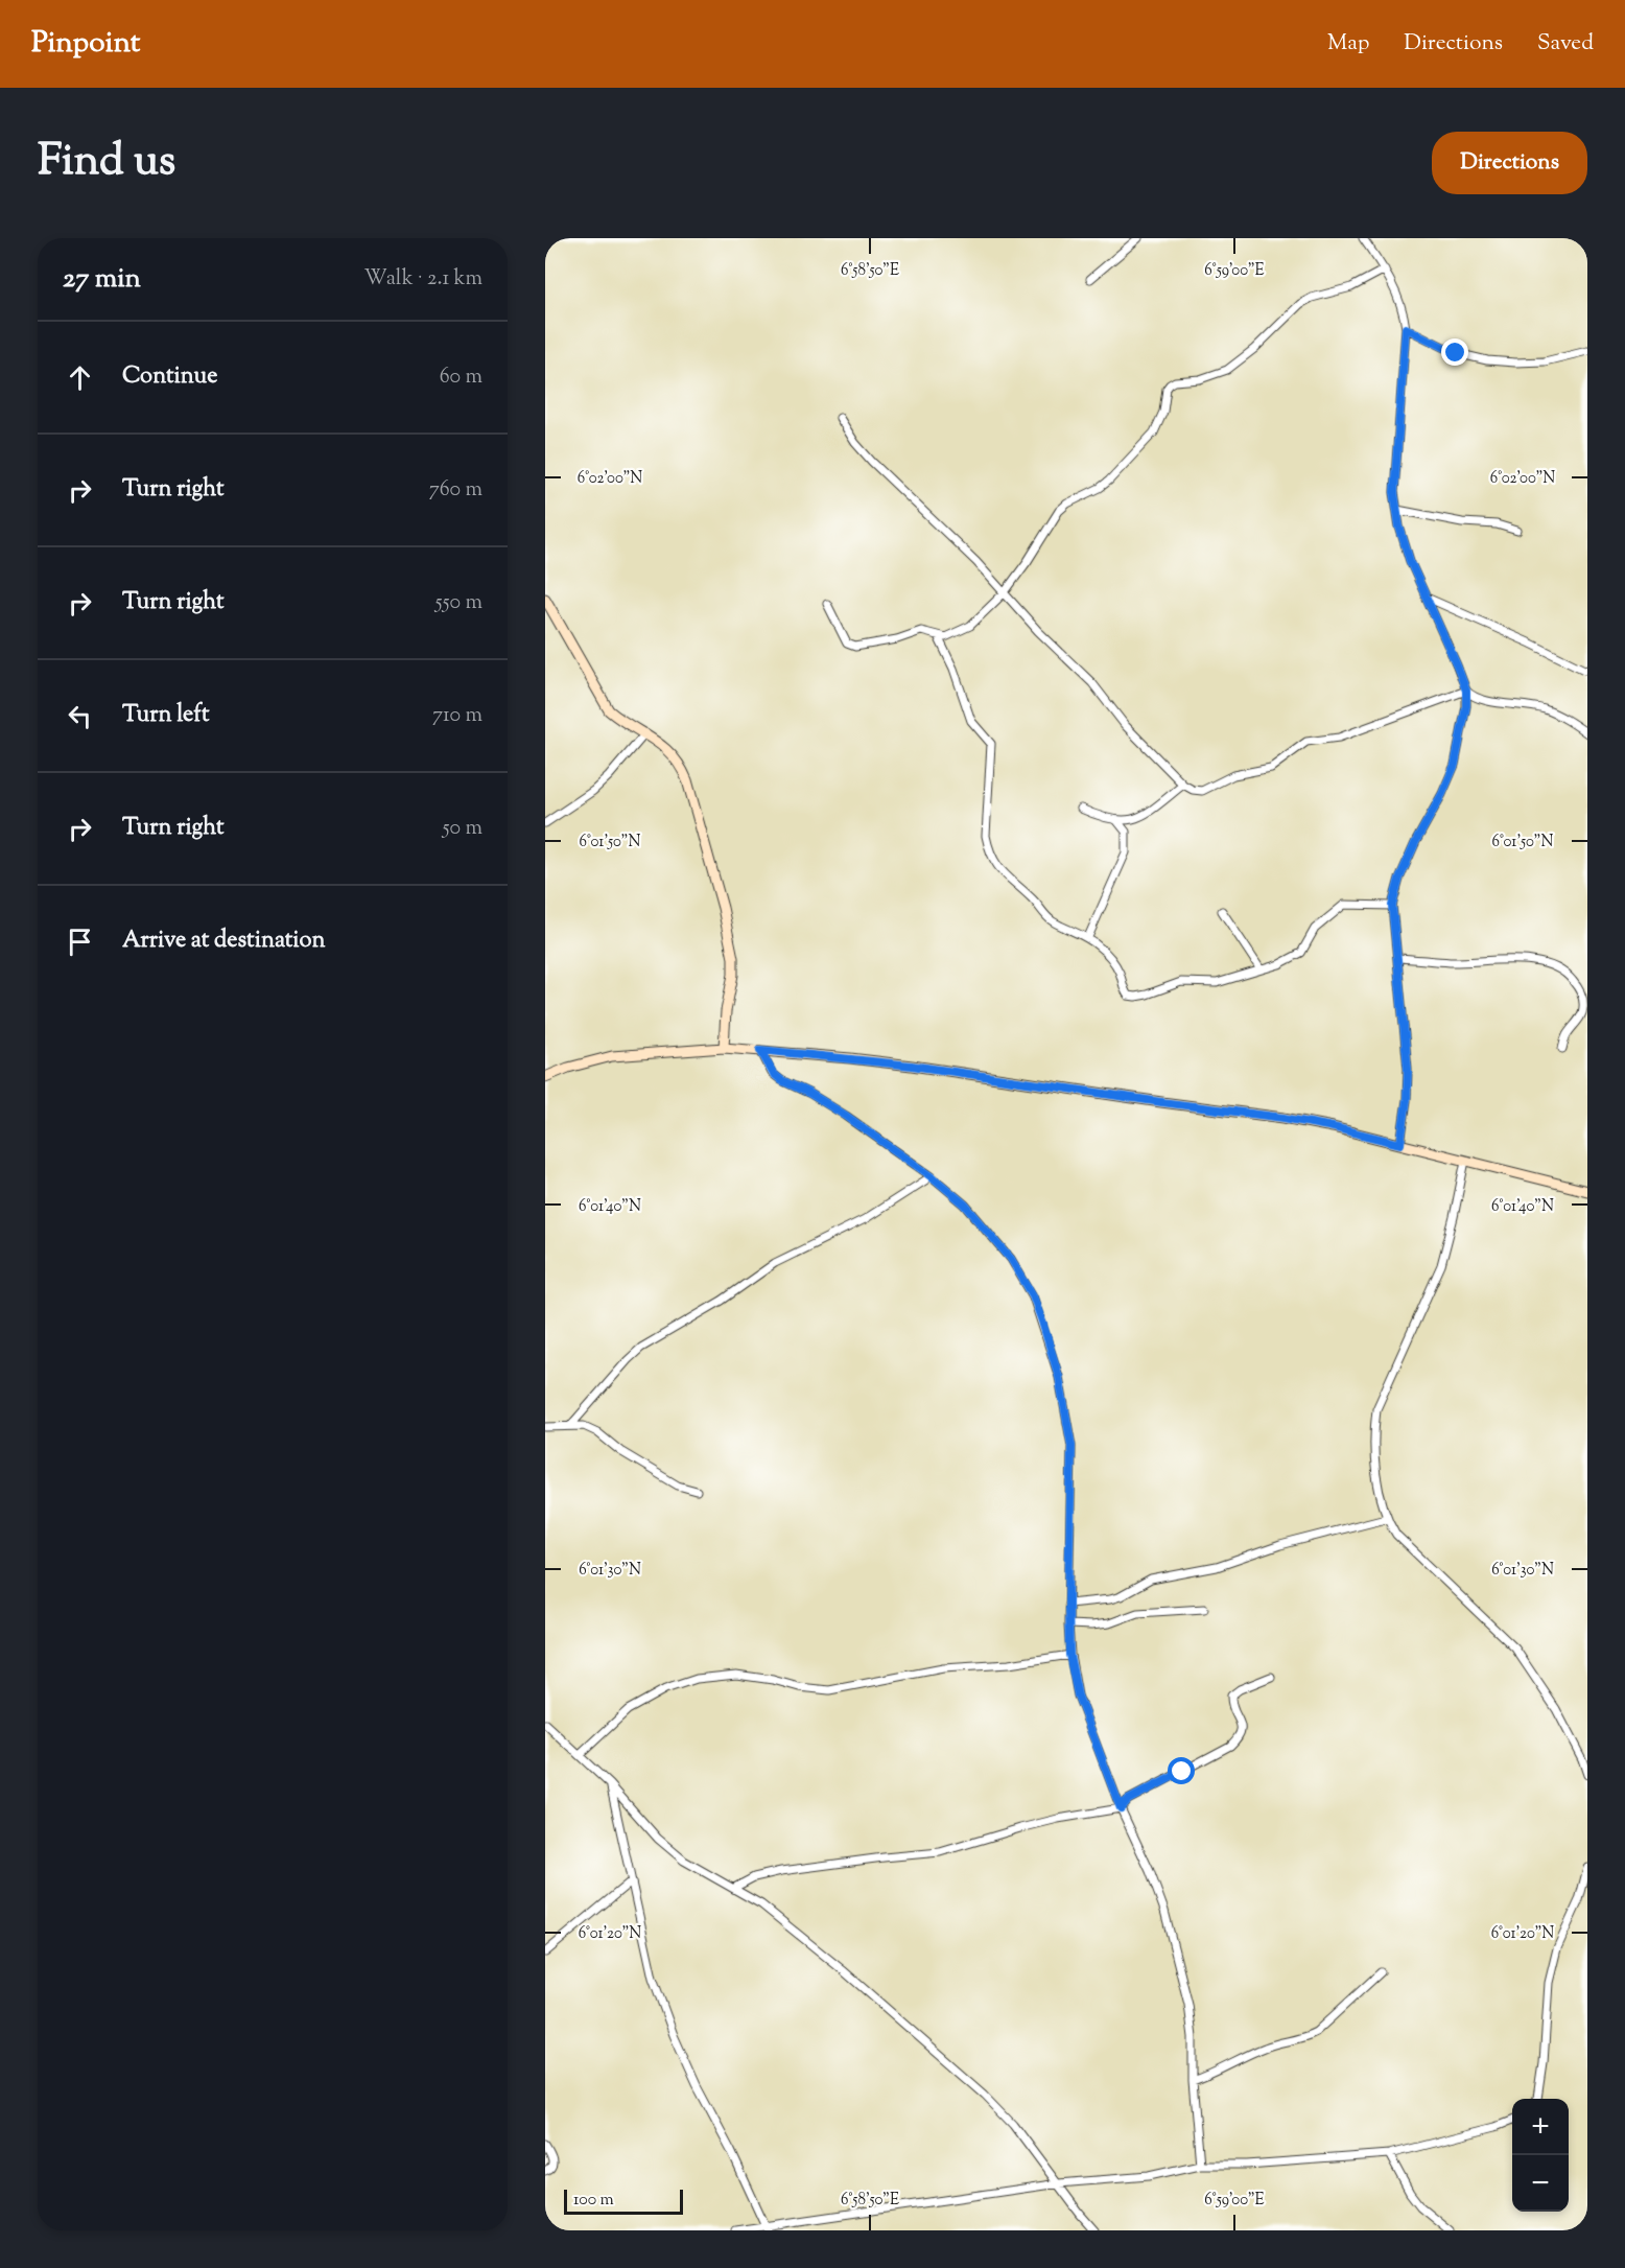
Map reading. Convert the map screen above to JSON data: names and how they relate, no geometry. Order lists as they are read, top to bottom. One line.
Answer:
{"scale_bar":"100 m","page":{"header":"Pinpoint","nav":["Map","Directions","Saved"],"title":"Find us","buttons":"Directions","heading":["27 min","Walk · 2.1 km"],"list":[["Continue","60 m"],["Turn right","760 m"],["Turn right","550 m"],["Turn left","710 m"],["Turn right","50 m"],"Arrive at destination"],"map_buttons":["+","−"],"scale":"100 m"},"coordinates":["6°58'50\"E","6°59'00\"E","6°02'00\"N","6°01'50\"N","6°01'40\"N","6°01'30\"N","6°01'20\"N"]}
